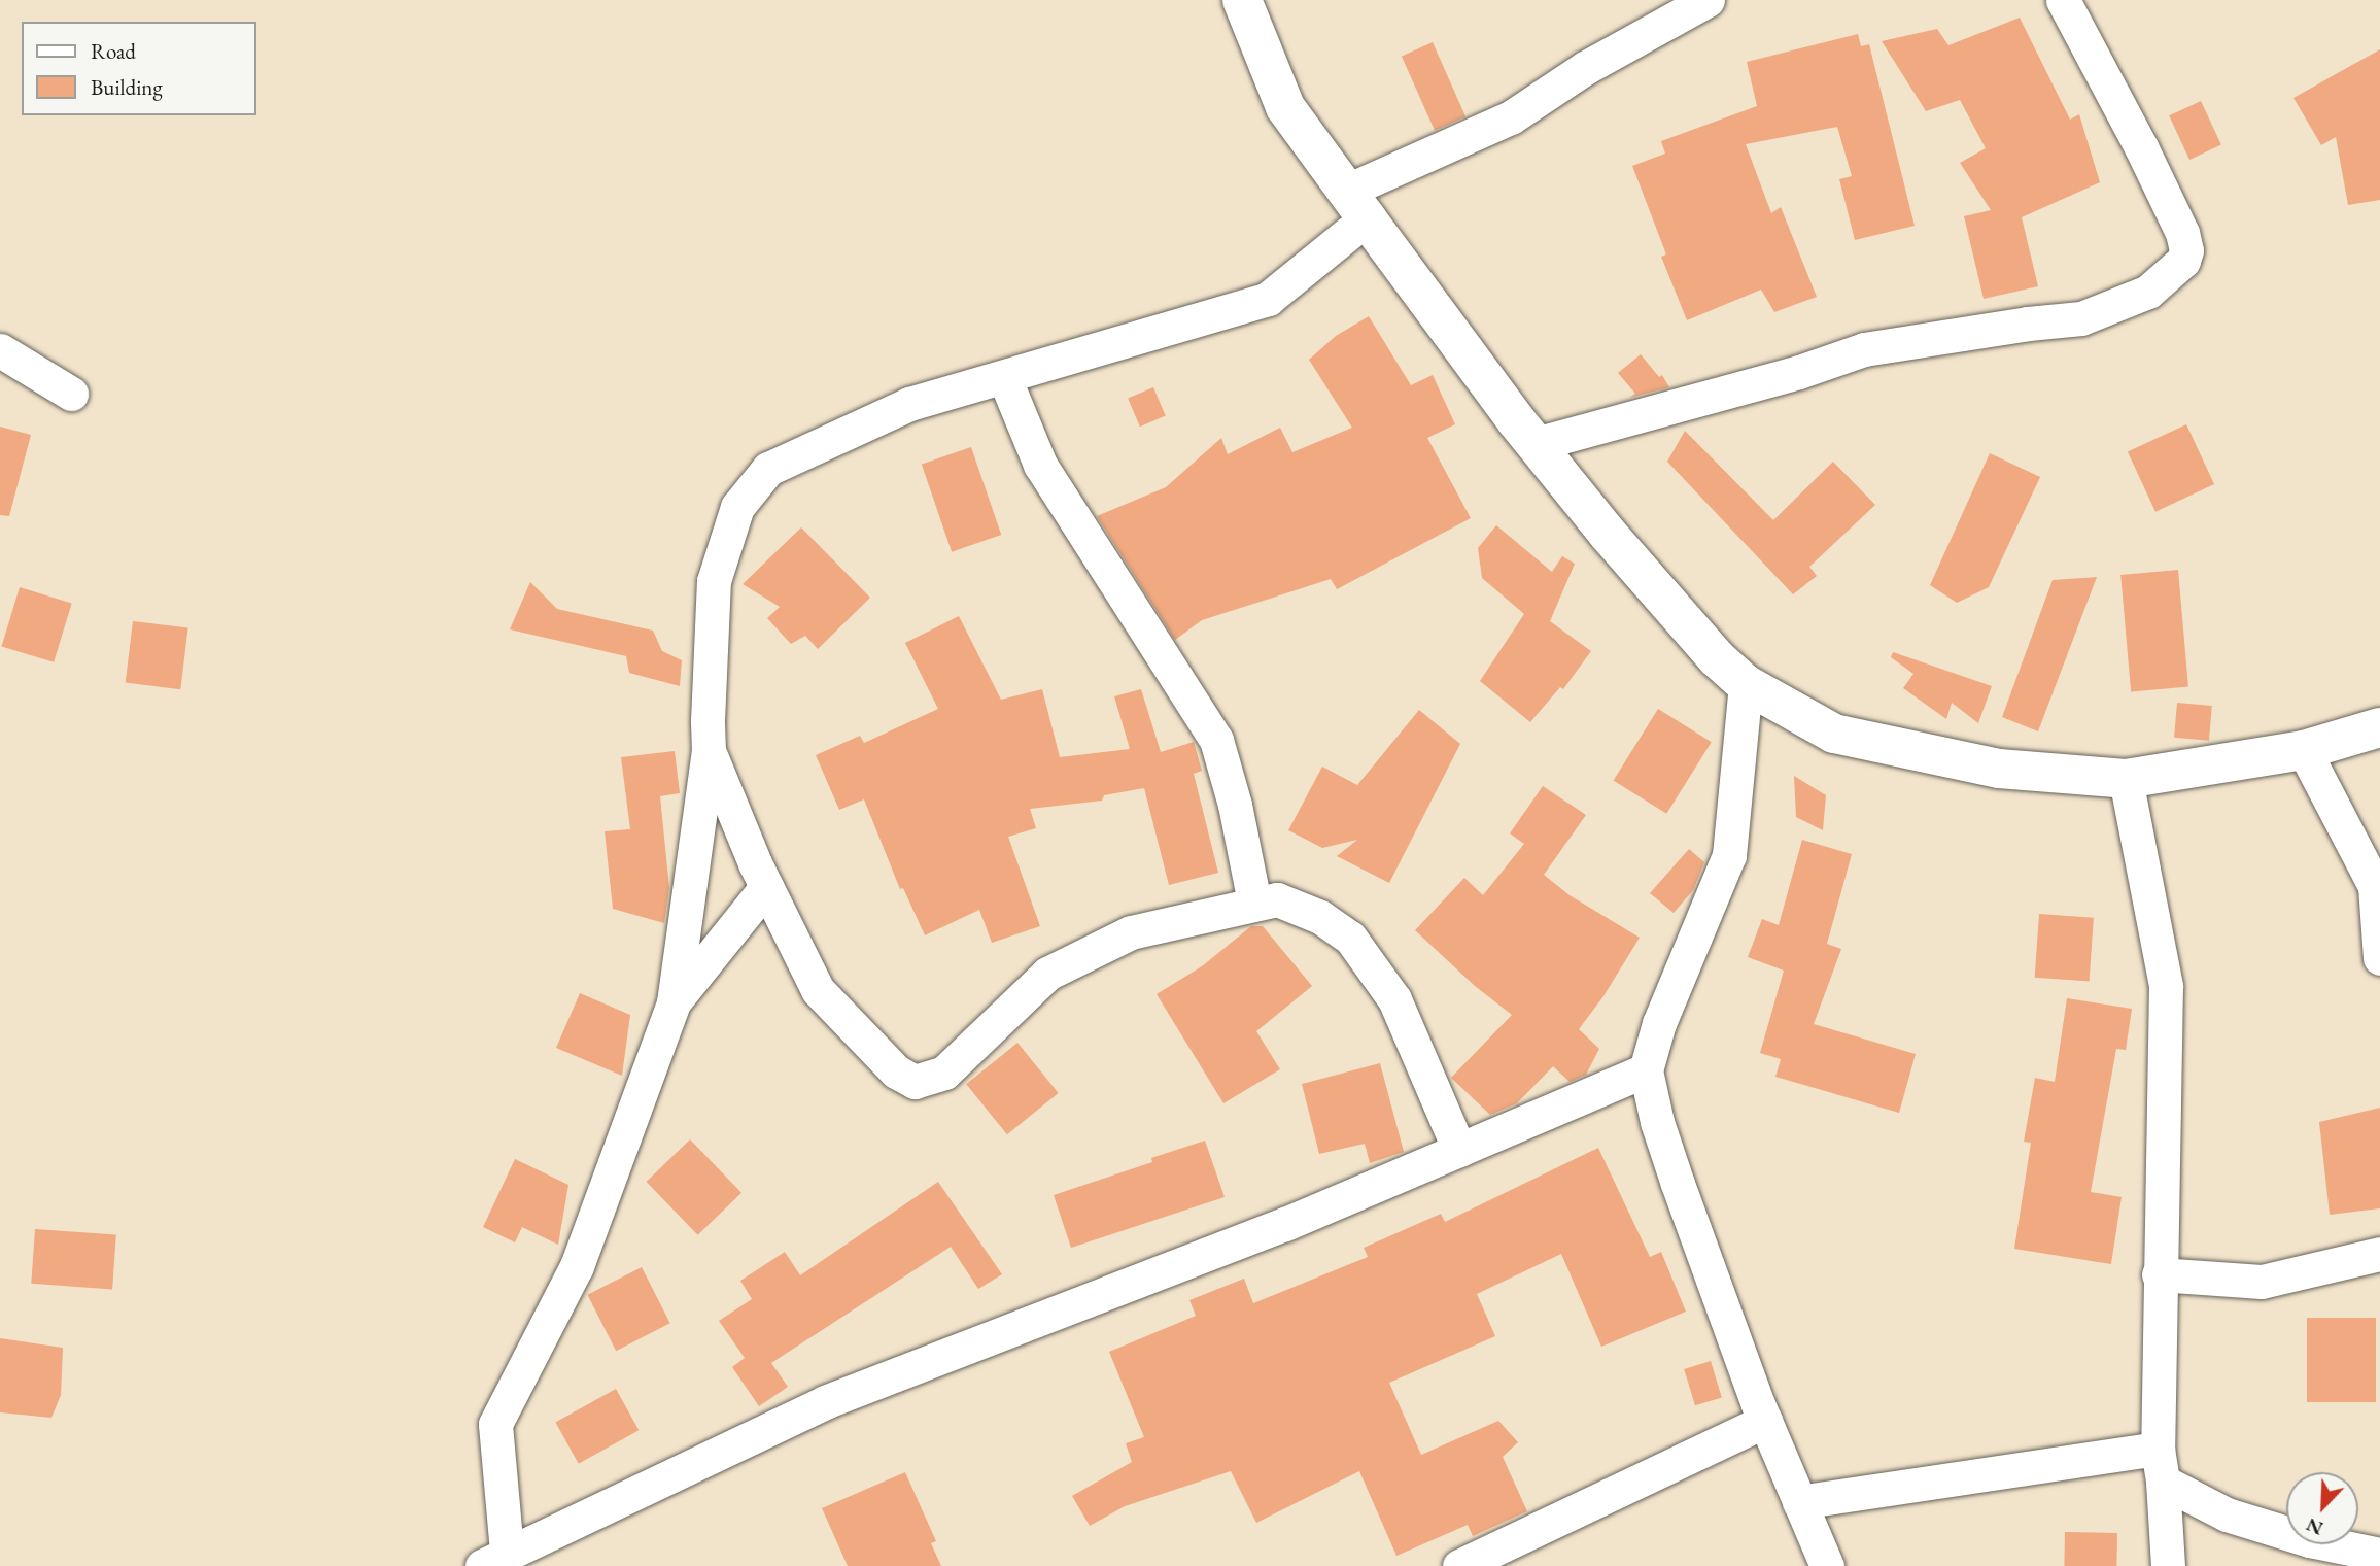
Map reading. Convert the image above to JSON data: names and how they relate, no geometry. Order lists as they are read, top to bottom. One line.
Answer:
{"legend":["Road","Building"],"north":"bottom left"}
